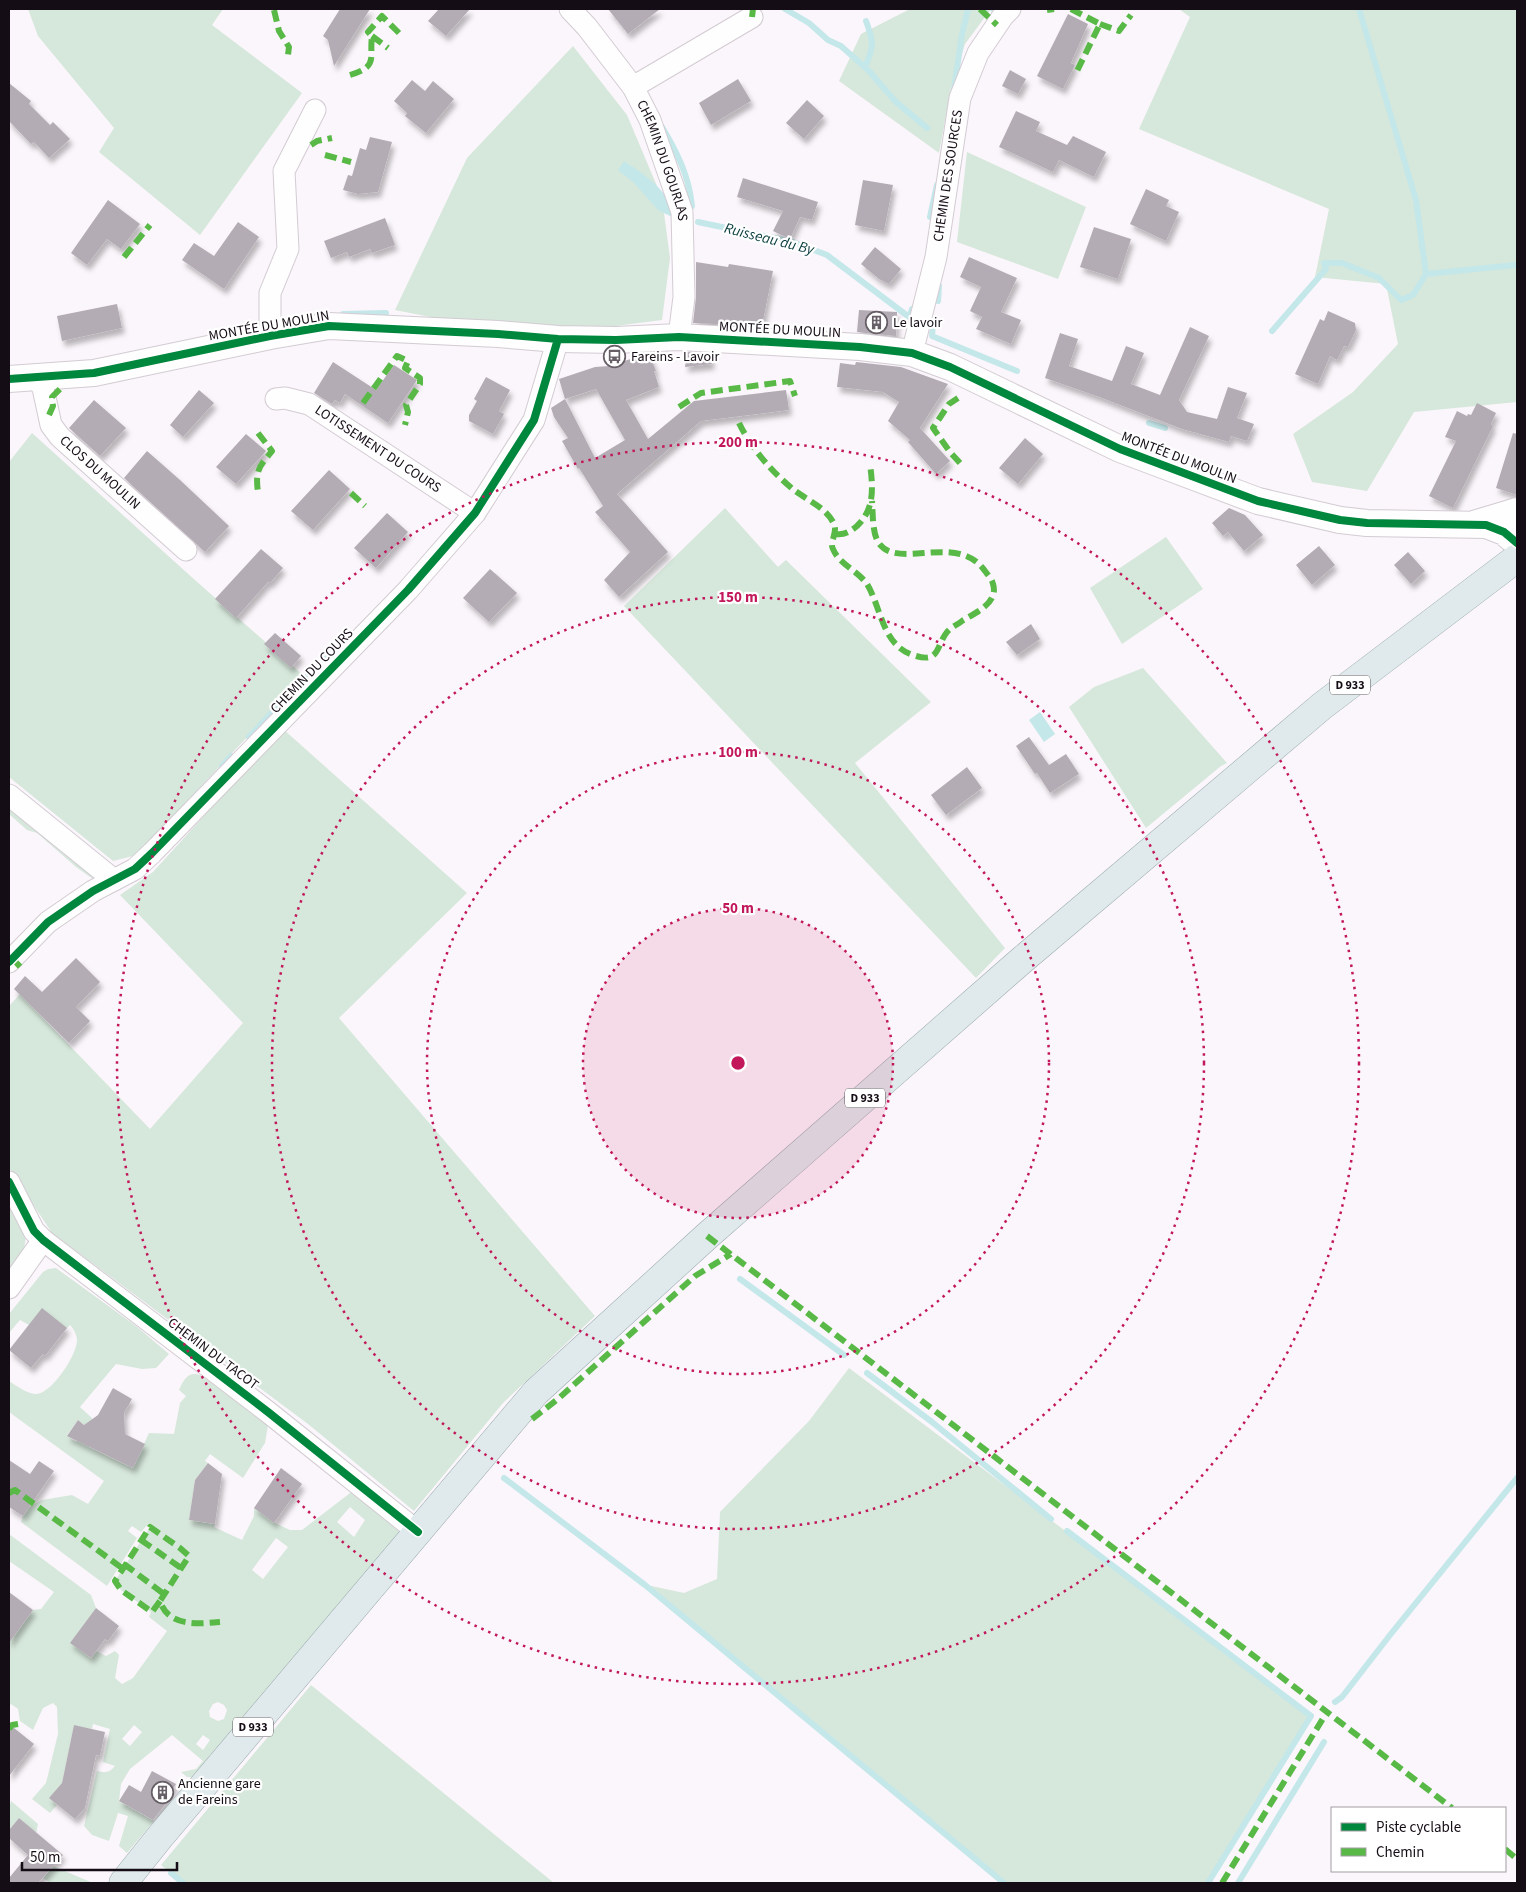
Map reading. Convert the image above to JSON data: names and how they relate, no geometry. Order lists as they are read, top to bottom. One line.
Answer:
{"streets":{"main road":["D 933"],"street":["CHEMIN DU GOURLAS","CHEMIN DES SOURCES","MONTÉE DU MOULIN","LOTISSEMENT DU COURS","CLOS DU MOULIN","CHEMIN DU COURS","CHEMIN DU TACOT"]},"crossings":[["CHEMIN DU GOURLAS","MONTÉE DU MOULIN"],["CHEMIN DES SOURCES","MONTÉE DU MOULIN"],["MONTÉE DU MOULIN","CLOS DU MOULIN"],["MONTÉE DU MOULIN","CHEMIN DU COURS"],["LOTISSEMENT DU COURS","CHEMIN DU COURS"],["D 933","CHEMIN DU TACOT"]],"water":["Ruisseau du By"],"places":{"building":["Le lavoir","Ancienne gare de Fareins"],"bus stop":["Fareins - Lavoir"]},"legend":["Piste cyclable","Chemin"],"scale_bar":"50 m","rings":["200 m","150 m","100 m","50 m"]}
